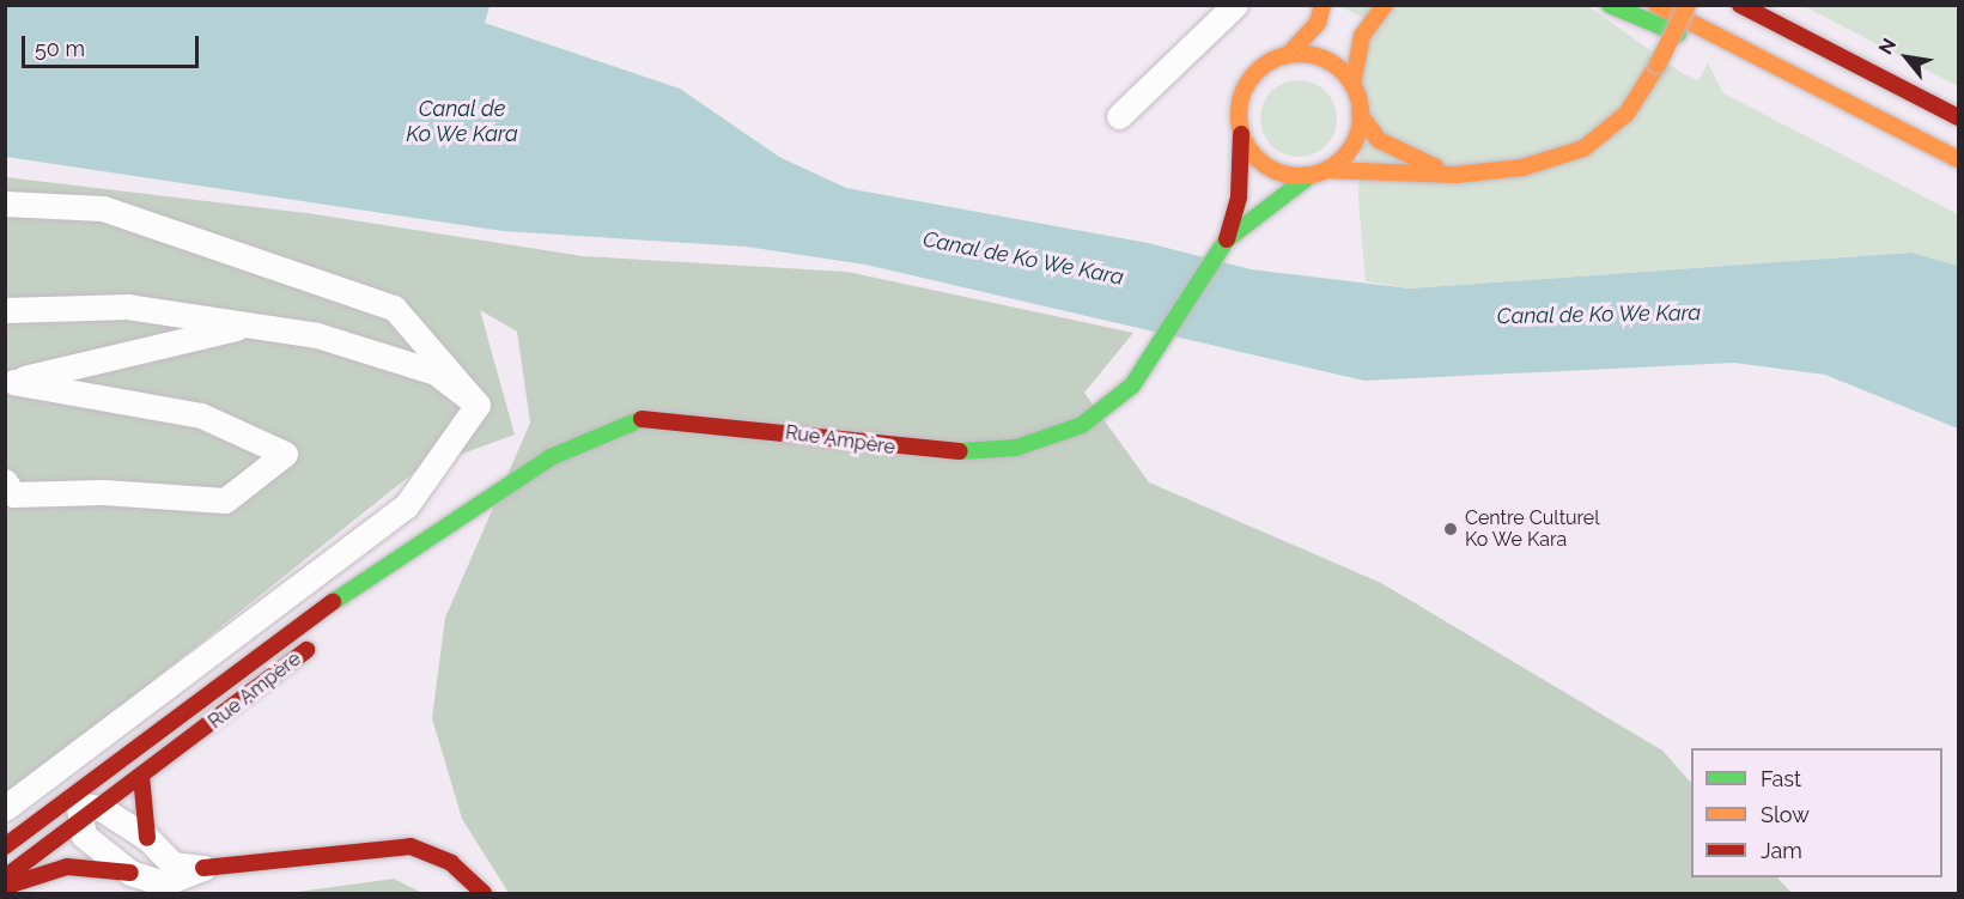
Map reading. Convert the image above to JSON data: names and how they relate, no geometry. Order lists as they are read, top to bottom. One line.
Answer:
{"streets":{"main road":["Rue Ampère"]},"water":["Canal de Ko We Kara"],"places":["Centre Culturel Ko We Kara"],"legend":["Fast","Slow","Jam"],"scale_bar":"50 m","north":"top left"}
